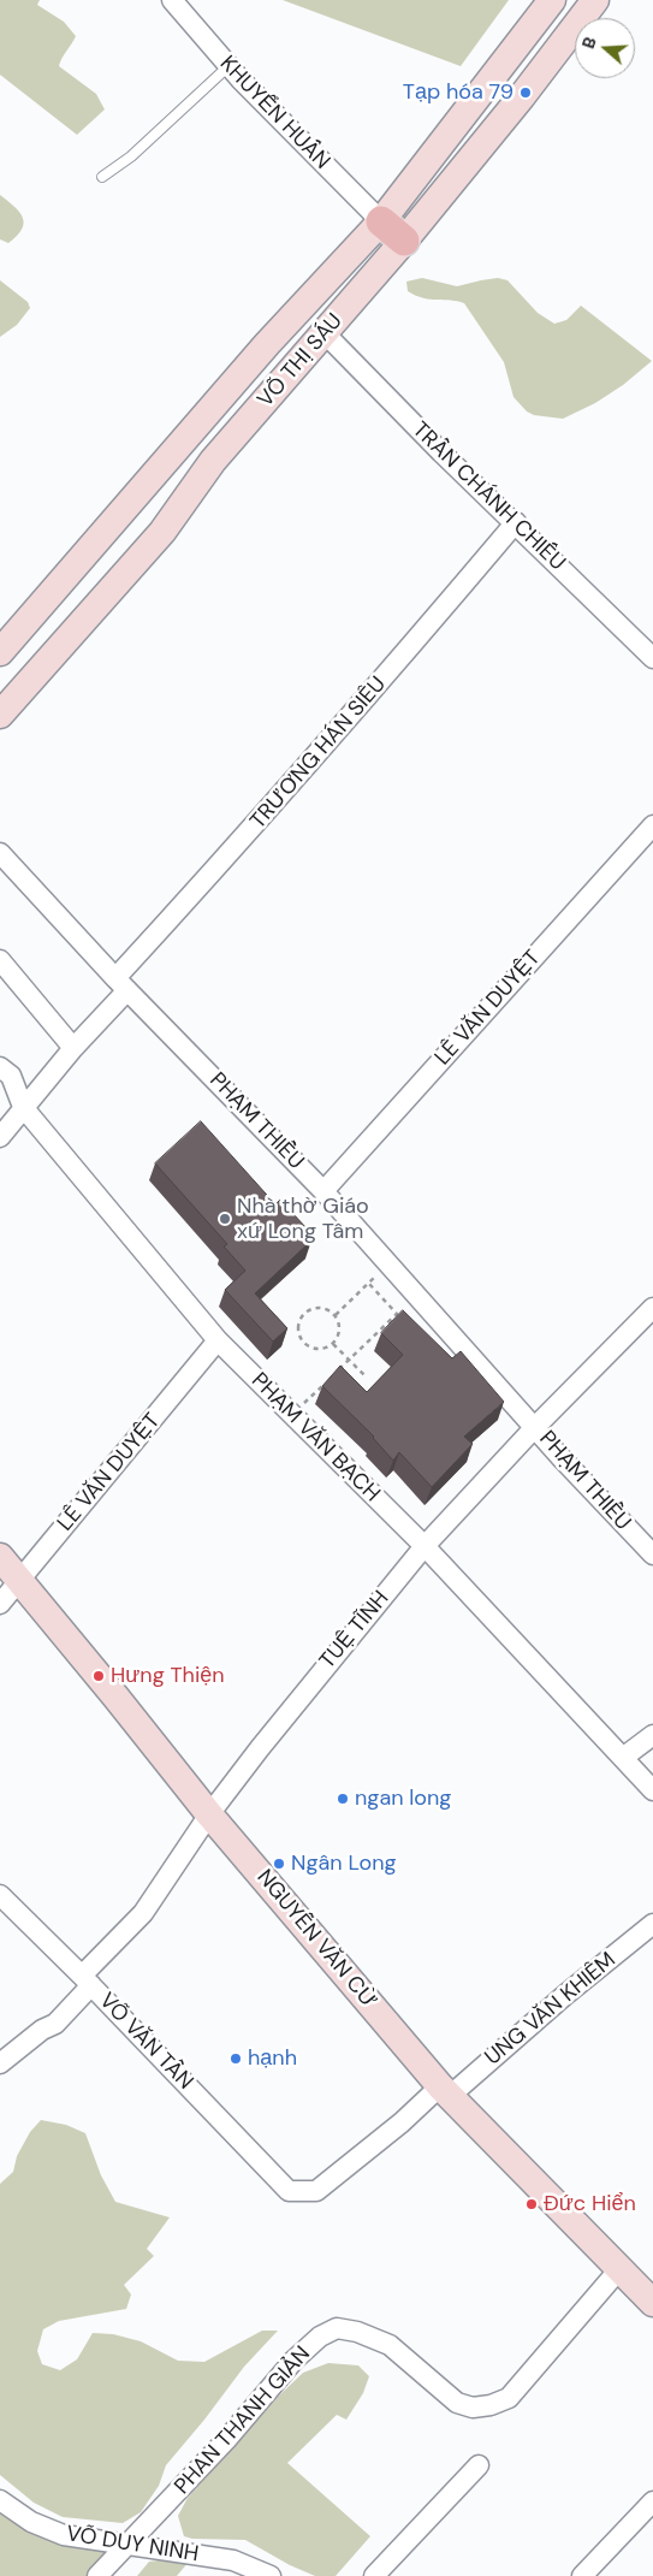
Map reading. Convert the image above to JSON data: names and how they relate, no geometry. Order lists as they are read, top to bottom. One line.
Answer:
{"streets":{"main road":["VÕ THỊ SÁU","NGUYỄN VĂN CỪ"],"street":["KHUYỂN HUẤN","TRẦN CHÁNH CHIẾU","TRƯƠNG HÁN SIÊU","LÊ VĂN DUYỆT","PHẠM THIỀU","PHẠM VĂN BẠCH","TUỆ TĨNH","UNG VĂN KHIÊM","VÕ VĂN TẦN","PHAN THANH GIẢN","VÕ DUY NINH"]},"crossings":[["KHUYỂN HUẤN","VÕ THỊ SÁU"],["VÕ THỊ SÁU","TRẦN CHÁNH CHIẾU"],["TRẦN CHÁNH CHIẾU","TRƯƠNG HÁN SIÊU"],["TRƯƠNG HÁN SIÊU","PHẠM THIỀU"],["TRƯƠNG HÁN SIÊU","PHẠM VĂN BẠCH"],["LÊ VĂN DUYỆT","PHẠM THIỀU"],["LÊ VĂN DUYỆT","PHẠM VĂN BẠCH"],["LÊ VĂN DUYỆT","NGUYỄN VĂN CỪ"],["PHẠM THIỀU","TUỆ TĨNH"],["PHẠM VĂN BẠCH","TUỆ TĨNH"],["TUỆ TĨNH","NGUYỄN VĂN CỪ"],["TUỆ TĨNH","VÕ VĂN TẦN"],["NGUYỄN VĂN CỪ","UNG VĂN KHIÊM"],["NGUYỄN VĂN CỪ","PHAN THANH GIẢN"],["UNG VĂN KHIÊM","VÕ VĂN TẦN"],["PHAN THANH GIẢN","VÕ DUY NINH"]],"places":["Tạp hóa 79","Nhà thờ Giáo xứ Long Tâm","Hưng Thiện","ngan long","Ngân Long","hạnh","Đức Hiển"],"north":"left"}
